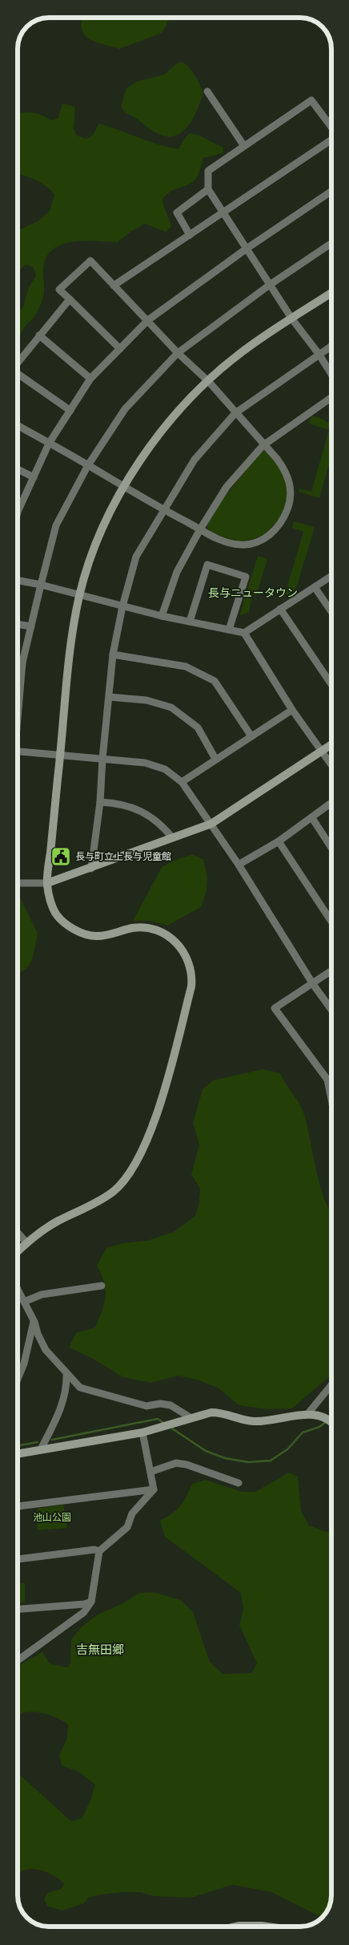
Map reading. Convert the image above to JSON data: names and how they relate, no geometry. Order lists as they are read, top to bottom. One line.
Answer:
{"districts":["長与ニュータウン","吉無田郷"],"parks":["池山公園"],"places":{"public building":["長与町立上長与児童館"]}}
